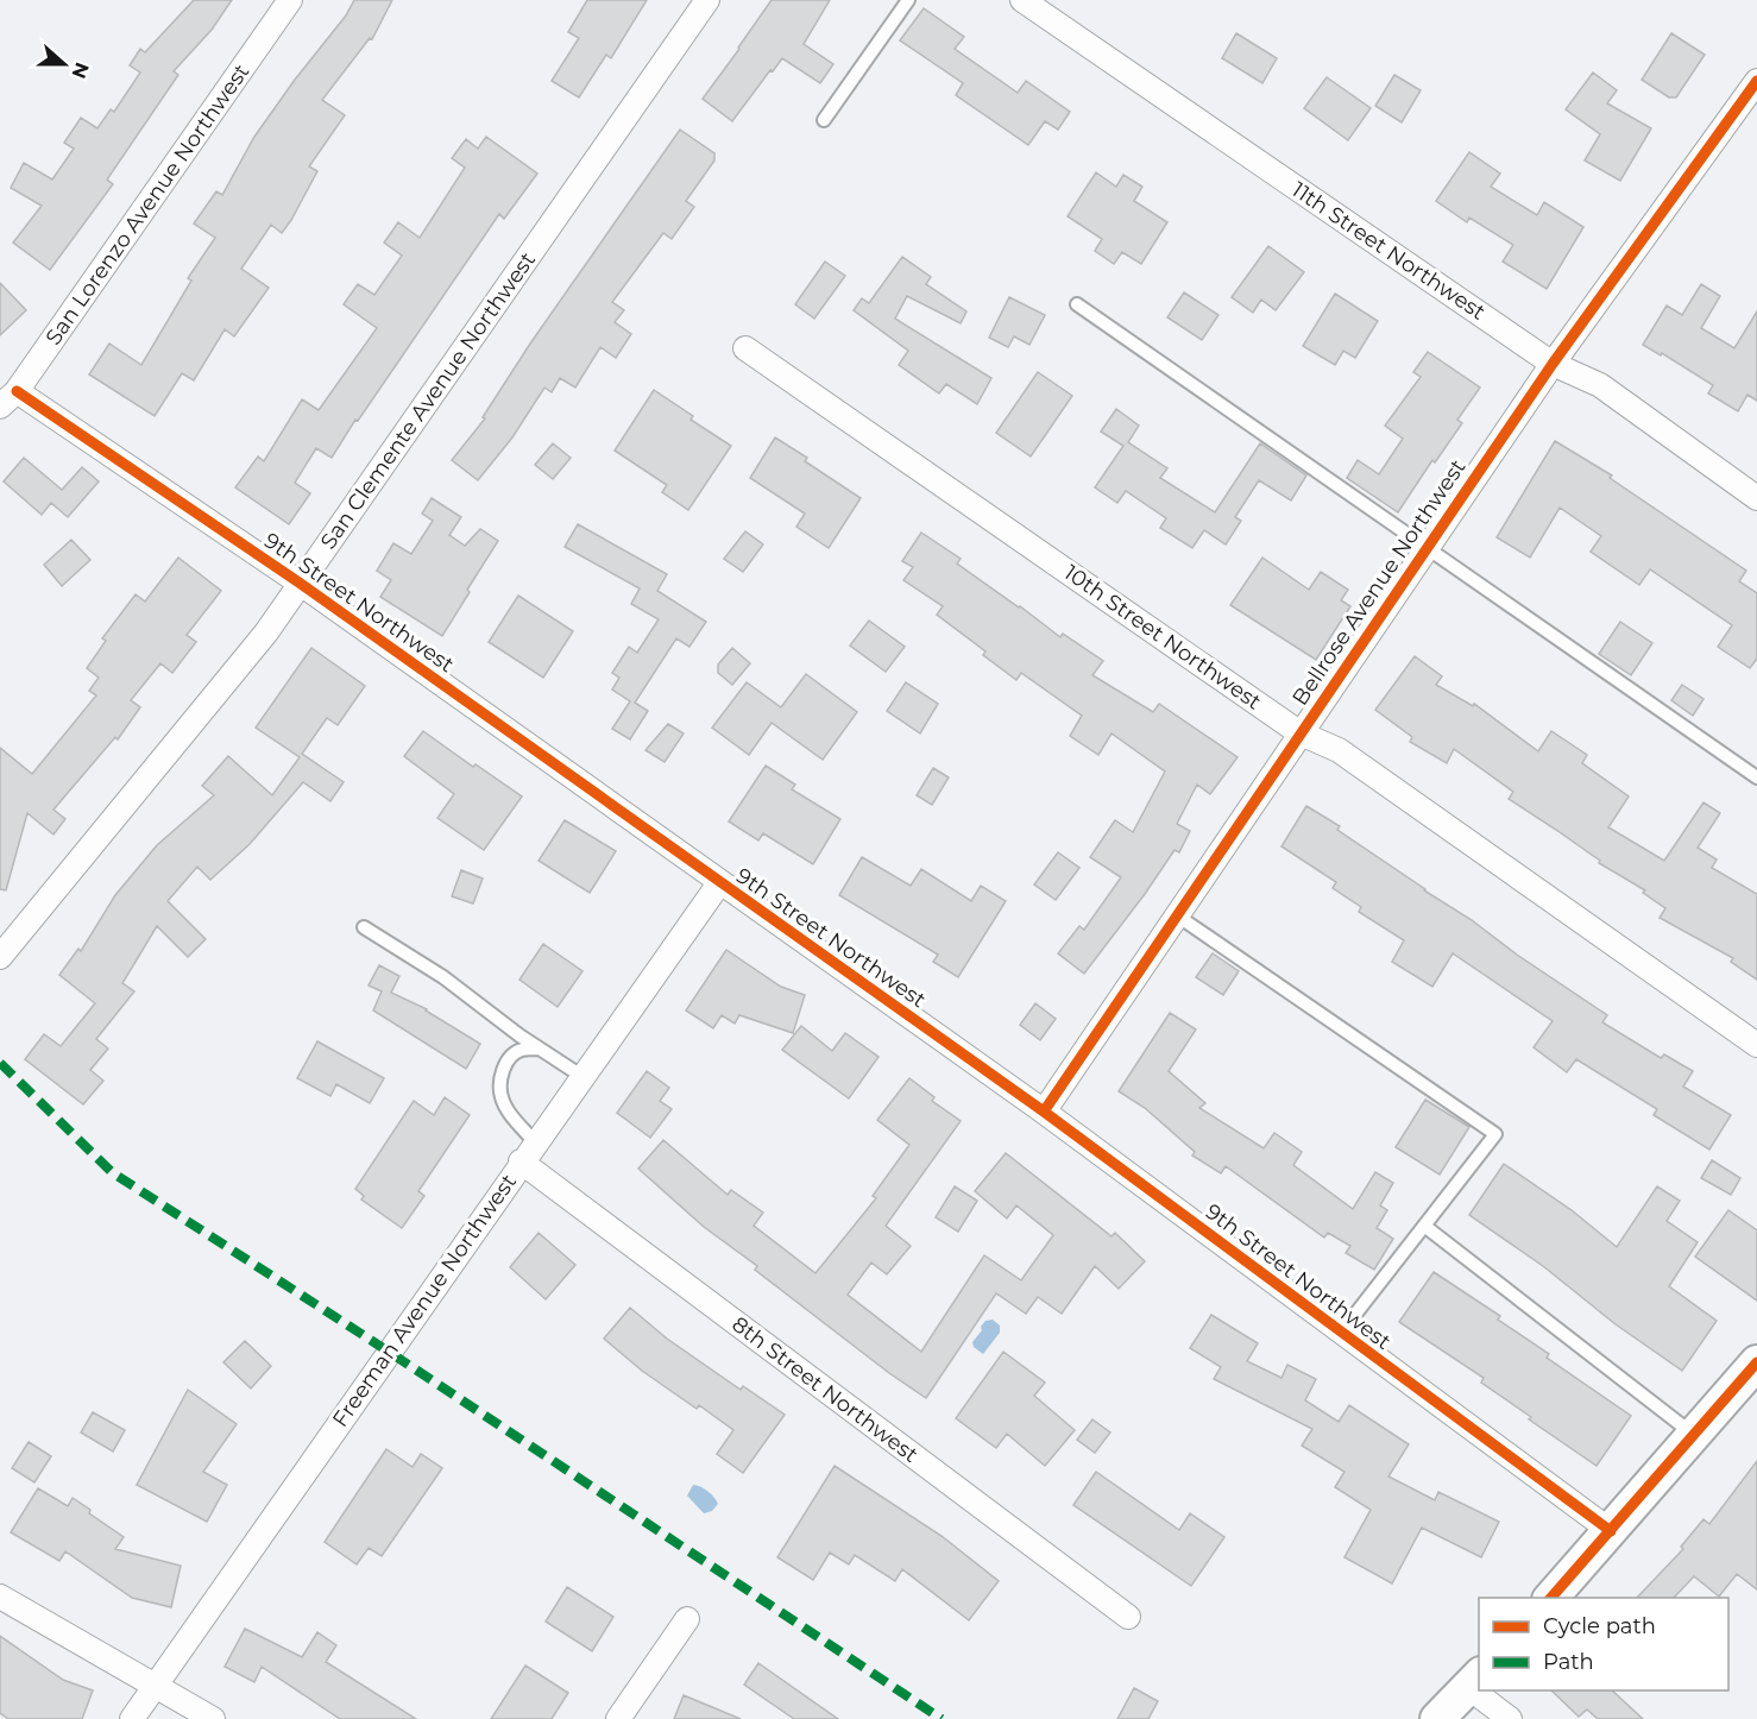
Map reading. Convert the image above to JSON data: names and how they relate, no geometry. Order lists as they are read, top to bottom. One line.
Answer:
{"streets":{"street":["San Lorenzo Avenue Northwest","11th Street Northwest","San Clemente Avenue Northwest","Bellrose Avenue Northwest","9th Street Northwest","10th Street Northwest","Freeman Avenue Northwest","8th Street Northwest"]},"crossings":[["San Lorenzo Avenue Northwest","9th Street Northwest"],["11th Street Northwest","Bellrose Avenue Northwest"],["San Clemente Avenue Northwest","9th Street Northwest"],["Bellrose Avenue Northwest","9th Street Northwest"],["Bellrose Avenue Northwest","10th Street Northwest"],["9th Street Northwest","Freeman Avenue Northwest"],["Freeman Avenue Northwest","8th Street Northwest"]],"legend":["Cycle path","Path"],"north":"right"}
